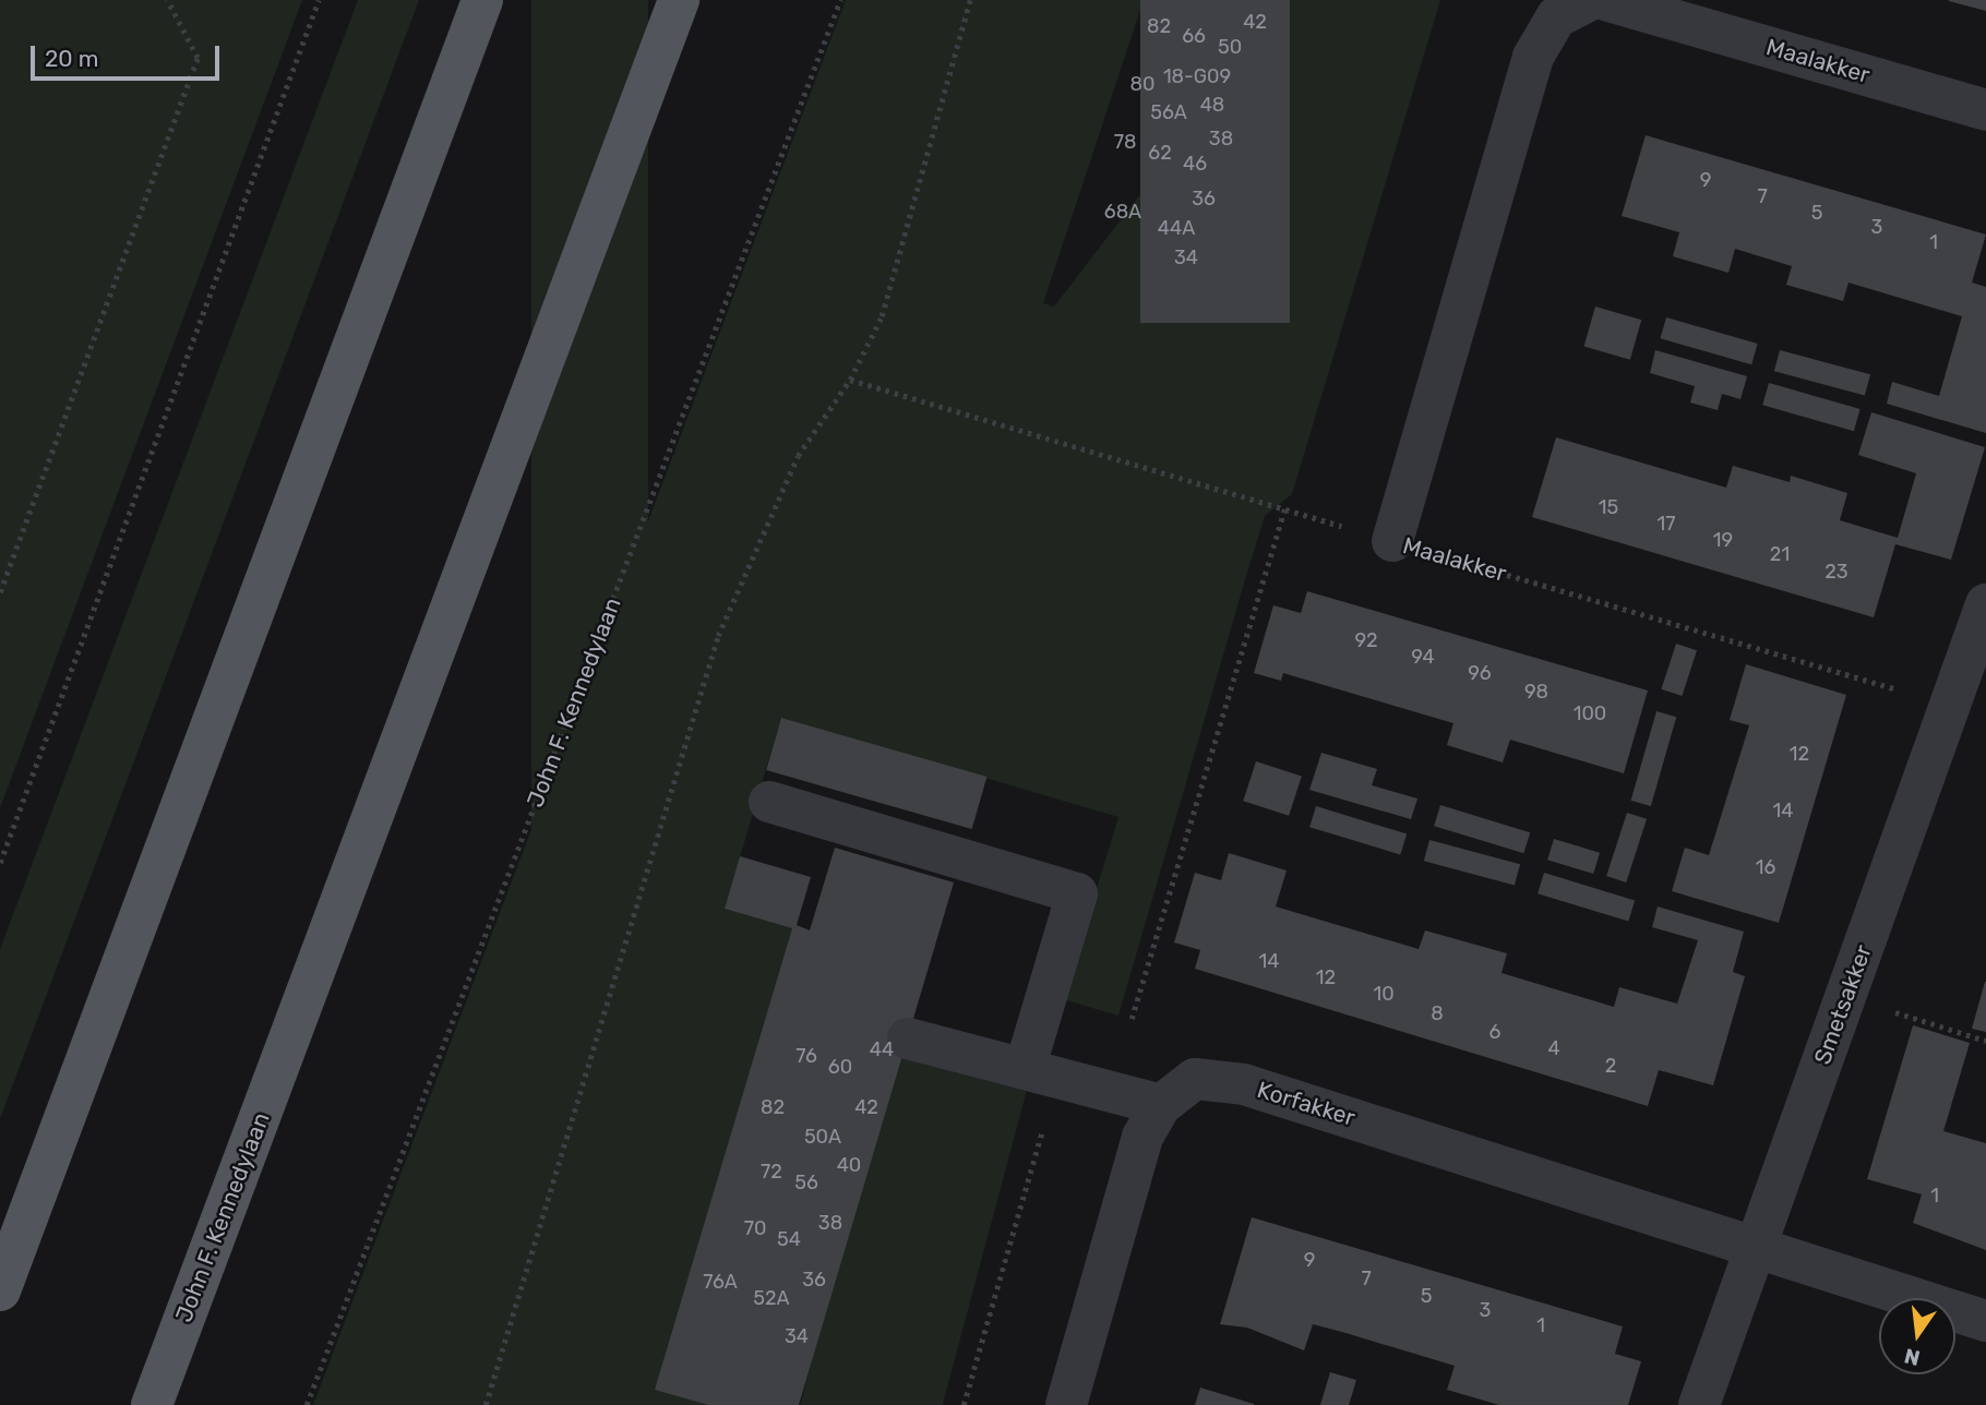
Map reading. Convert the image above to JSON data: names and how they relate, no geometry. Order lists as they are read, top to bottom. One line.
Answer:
{"streets":{"main road":["John F. Kennedylaan"],"street":["Maalakker","Smetsakker","Korfakker"]},"crossings":[["Maalakker","Smetsakker"],["Smetsakker","Korfakker"]],"house_numbers":["42","82","66","50","18-G09","80","48","56A","38","78","62","46","9","7","36","68A","5","3","44A","1","34","15","17","19","21","23","92","94","96","98","100","12","14","16","14","12","10","8","6","4","44","76","2","60","82","42","50A","40","72","56","1","38","70","54","9","7","36","76A","5","52A","3","1","34"],"scale_bar":"20 m","north":"bottom"}
